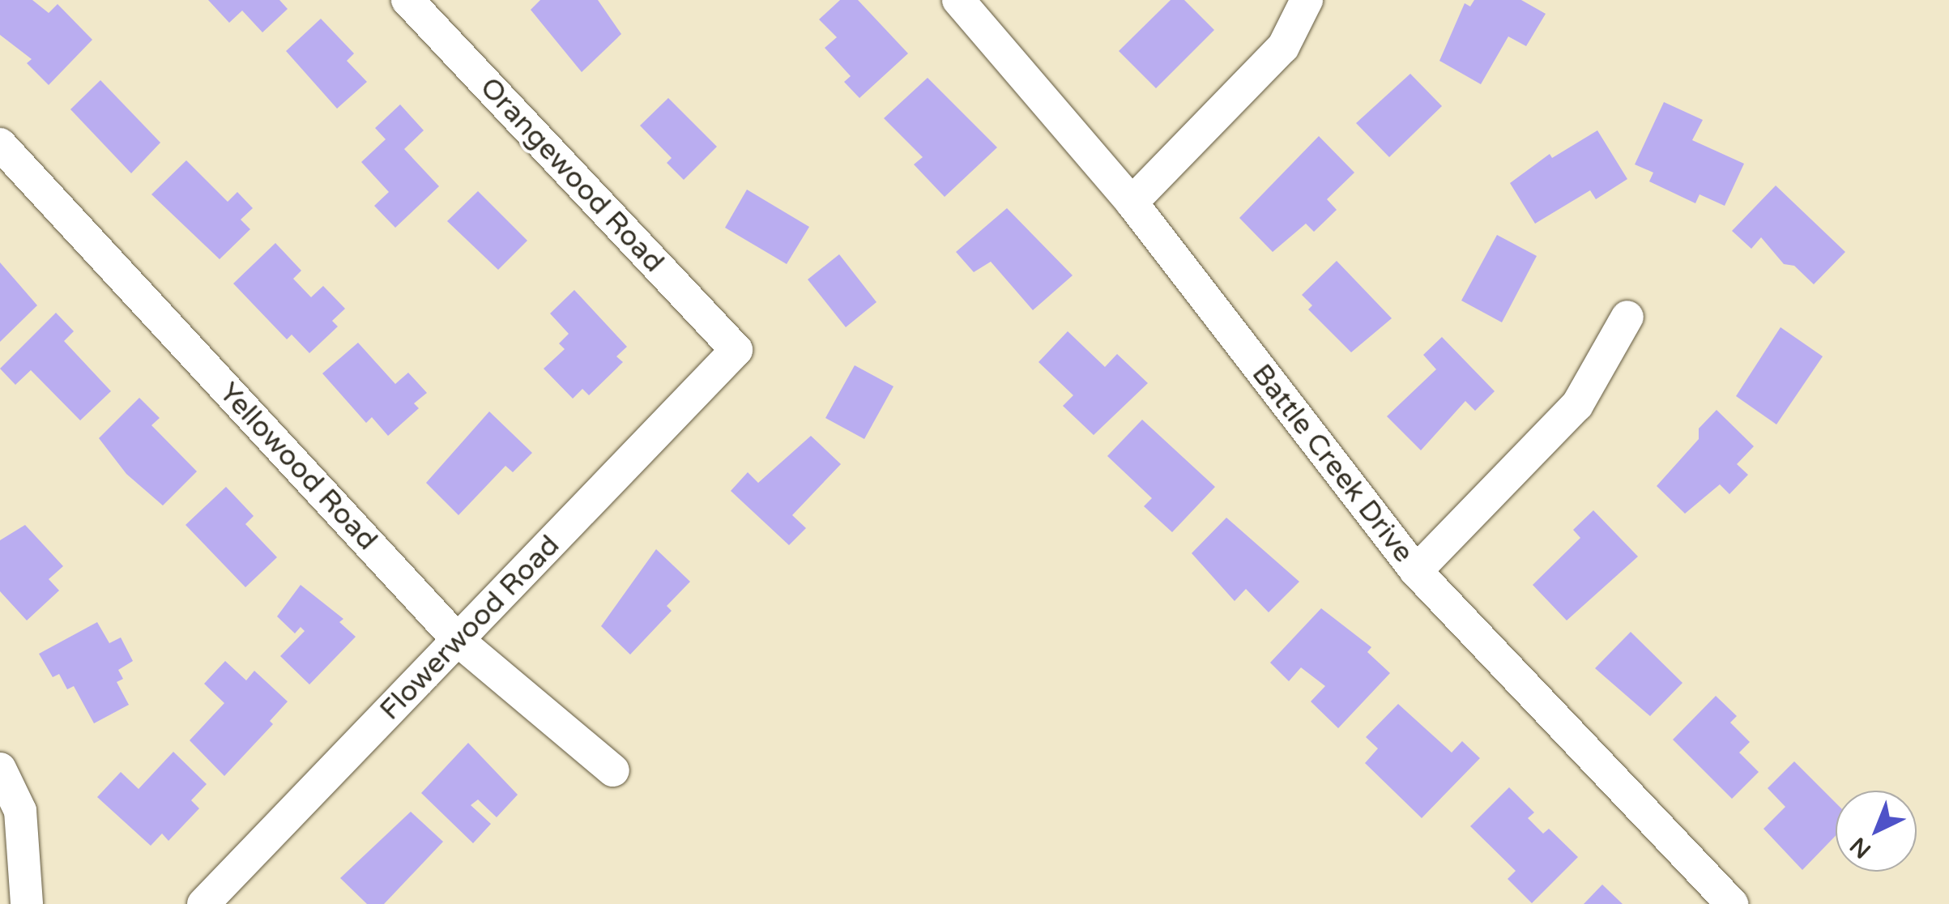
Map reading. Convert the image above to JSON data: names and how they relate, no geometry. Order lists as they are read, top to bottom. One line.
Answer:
{"streets":{"street":["Orangewood Road","Battle Creek Drive","Yellowood Road","Flowerwood Road"]},"crossings":[["Orangewood Road","Flowerwood Road"],["Yellowood Road","Flowerwood Road"]],"north":"bottom left"}
